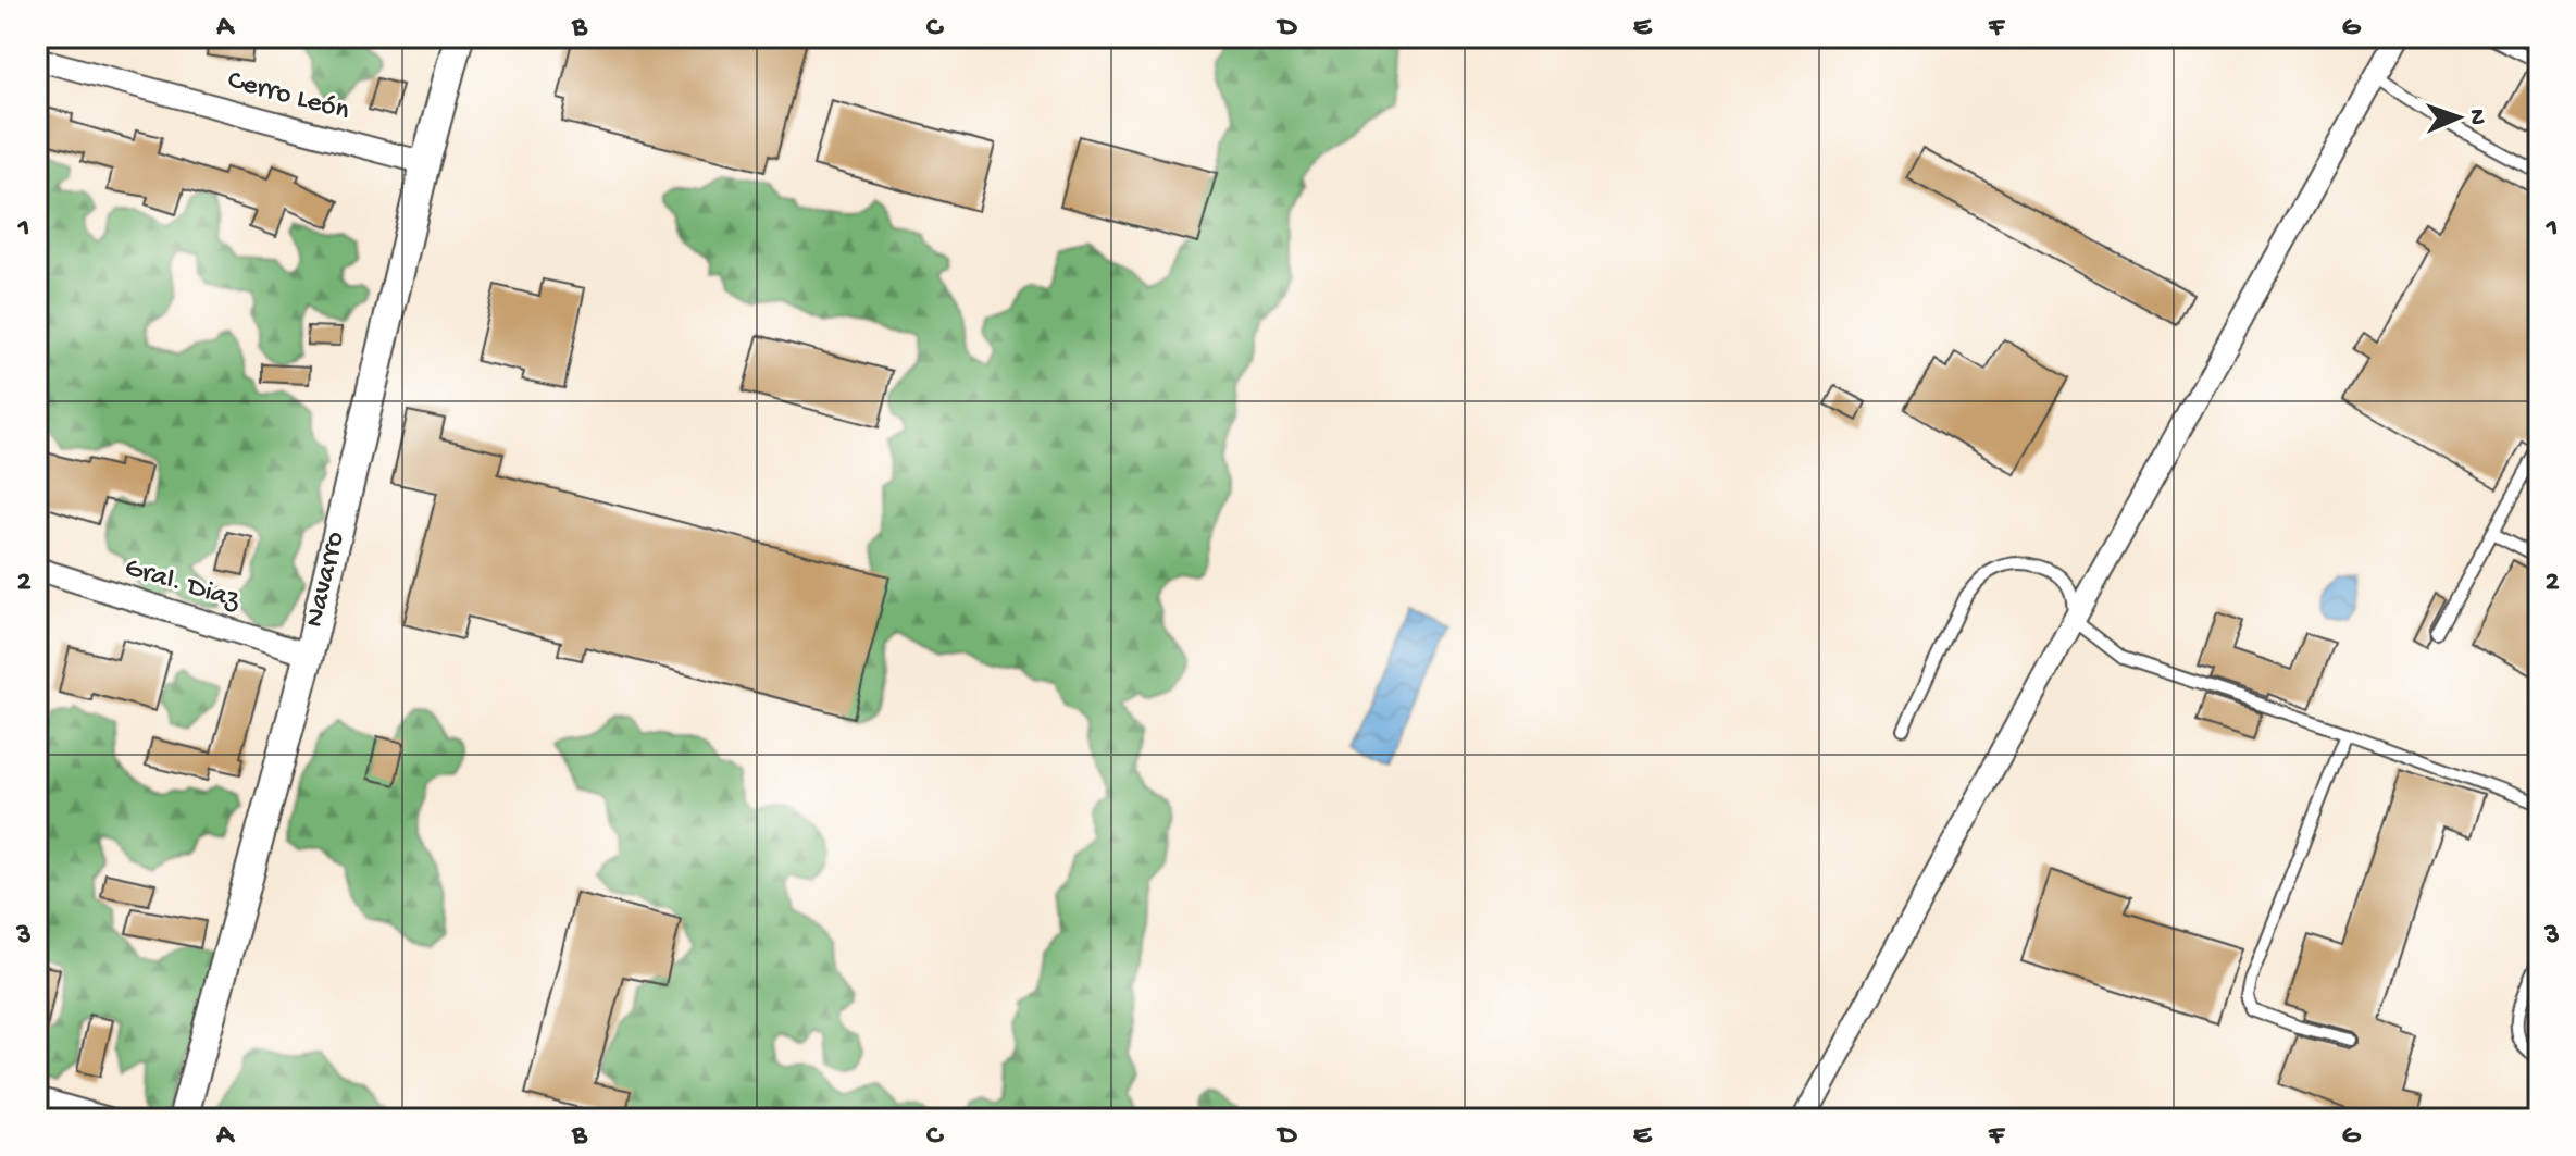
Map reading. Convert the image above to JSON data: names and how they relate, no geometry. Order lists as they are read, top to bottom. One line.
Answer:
{"streets":{"street":["Cerro León","Navarro","Gral. Diaz"]},"crossings":[["Cerro León","Navarro"],["Navarro","Gral. Diaz"]],"north":"right","grid":{"columns":["A","B","C","D","E","F","G"],"rows":["1","2","3"]}}
